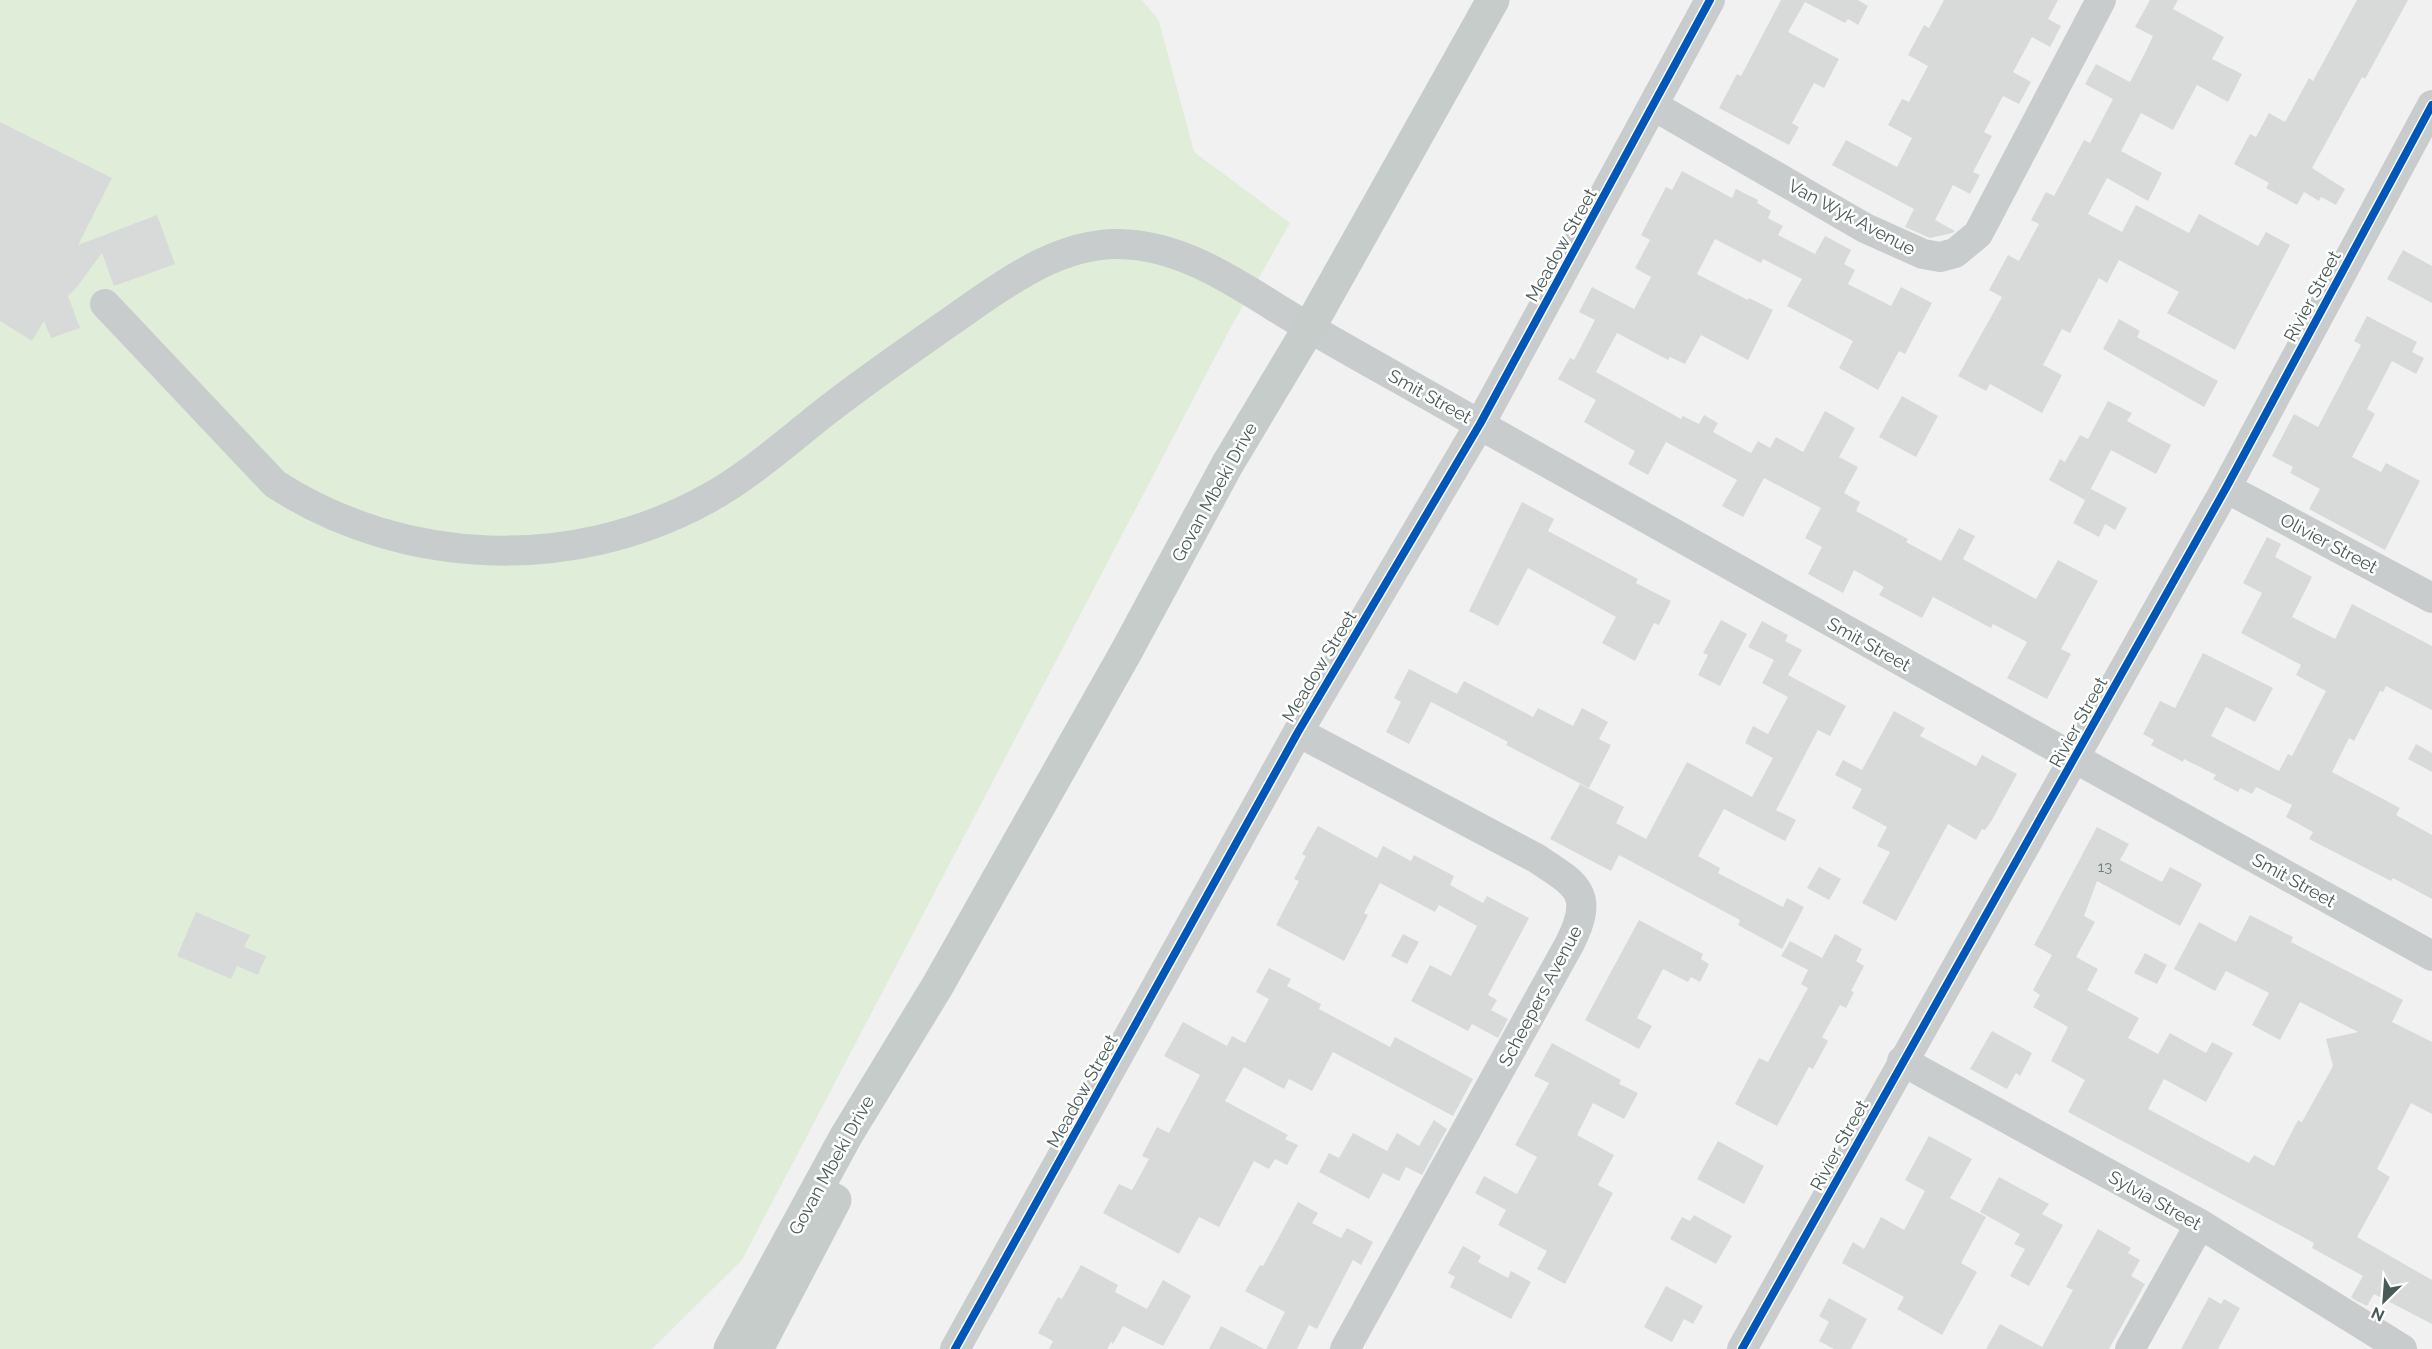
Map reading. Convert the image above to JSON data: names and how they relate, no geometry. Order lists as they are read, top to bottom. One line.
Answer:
{"streets":{"main road":["Govan Mbeki Drive"],"street":["Van Wyk Avenue","Meadow Street","Rivier Street","Smit Street","Olivier Street","Scheepers Avenue","Sylvia Street"]},"crossings":[["Van Wyk Avenue","Meadow Street"],["Meadow Street","Smit Street"],["Meadow Street","Scheepers Avenue"],["Rivier Street","Smit Street"],["Rivier Street","Olivier Street"],["Rivier Street","Sylvia Street"],["Smit Street","Govan Mbeki Drive"]],"house_numbers":["13"],"north":"bottom left"}
